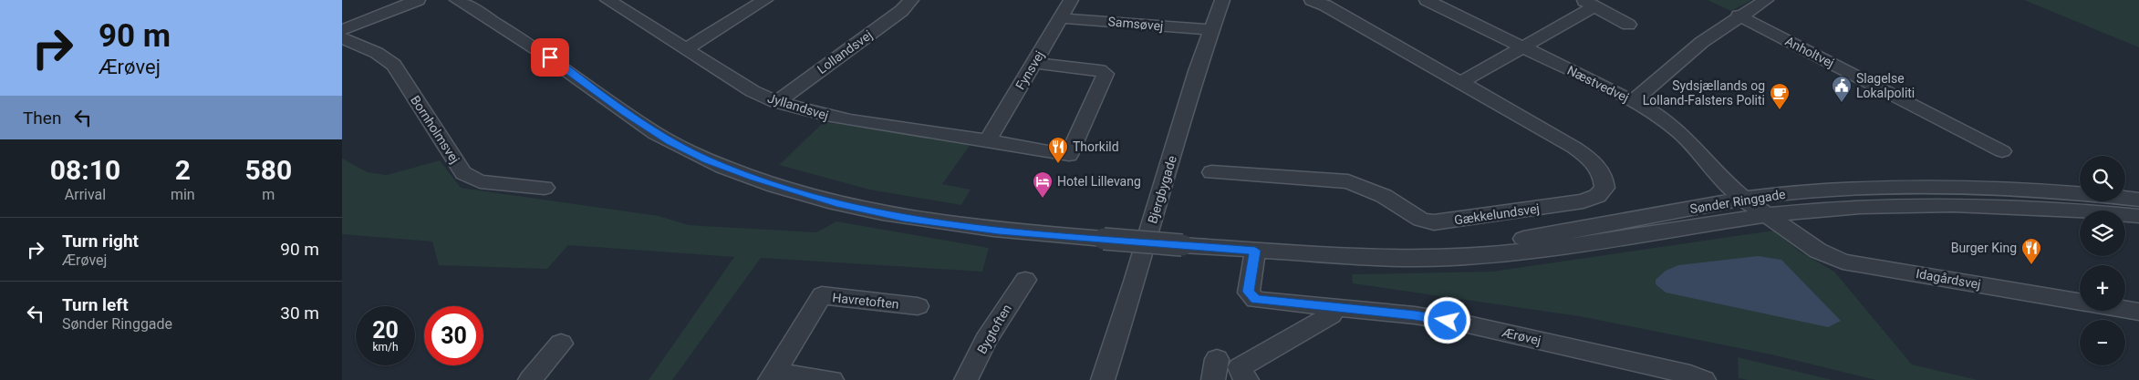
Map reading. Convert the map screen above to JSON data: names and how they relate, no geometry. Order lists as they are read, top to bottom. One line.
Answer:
{"streets":{"street":["Samsøvej","Lollandsvej","Anholtvej","Fynsvej","Næstvedvej","Jyllandsvej","Bornholmsvej","Bjergbygade","Sønder Ringgade","Gækkelundsvej","Idagårdsvej","Havretoften","Bygtoften","Ærøvej"]},"crossings":[["Samsøvej","Fynsvej"],["Samsøvej","Bjergbygade"],["Lollandsvej","Jyllandsvej"],["Fynsvej","Jyllandsvej"],["Næstvedvej","Sønder Ringgade"],["Næstvedvej","Idagårdsvej"],["Sønder Ringgade","Idagårdsvej"],["Sønder Ringgade","Ærøvej"]],"places":{"public building":["Slagelse Lokalpoliti"],"cafe":["Sydsjællands og Lolland-Falsters Politi"],"restaurant":["Thorkild","Burger King"],"hotel":["Hotel Lillevang"]},"page":{"turn":["90 m","Ærøvej"],"then":"Then","eta":["08:10","Arrival","2","min","580","m"],"map_buttons":["+","−"],"list":[{"name":"Turn right","note":"Ærøvej","value":"90 m"},{"name":"Turn left","note":"Sønder Ringgade","value":"30 m"}],"speed":"20 km/h","limit":"30"}}
